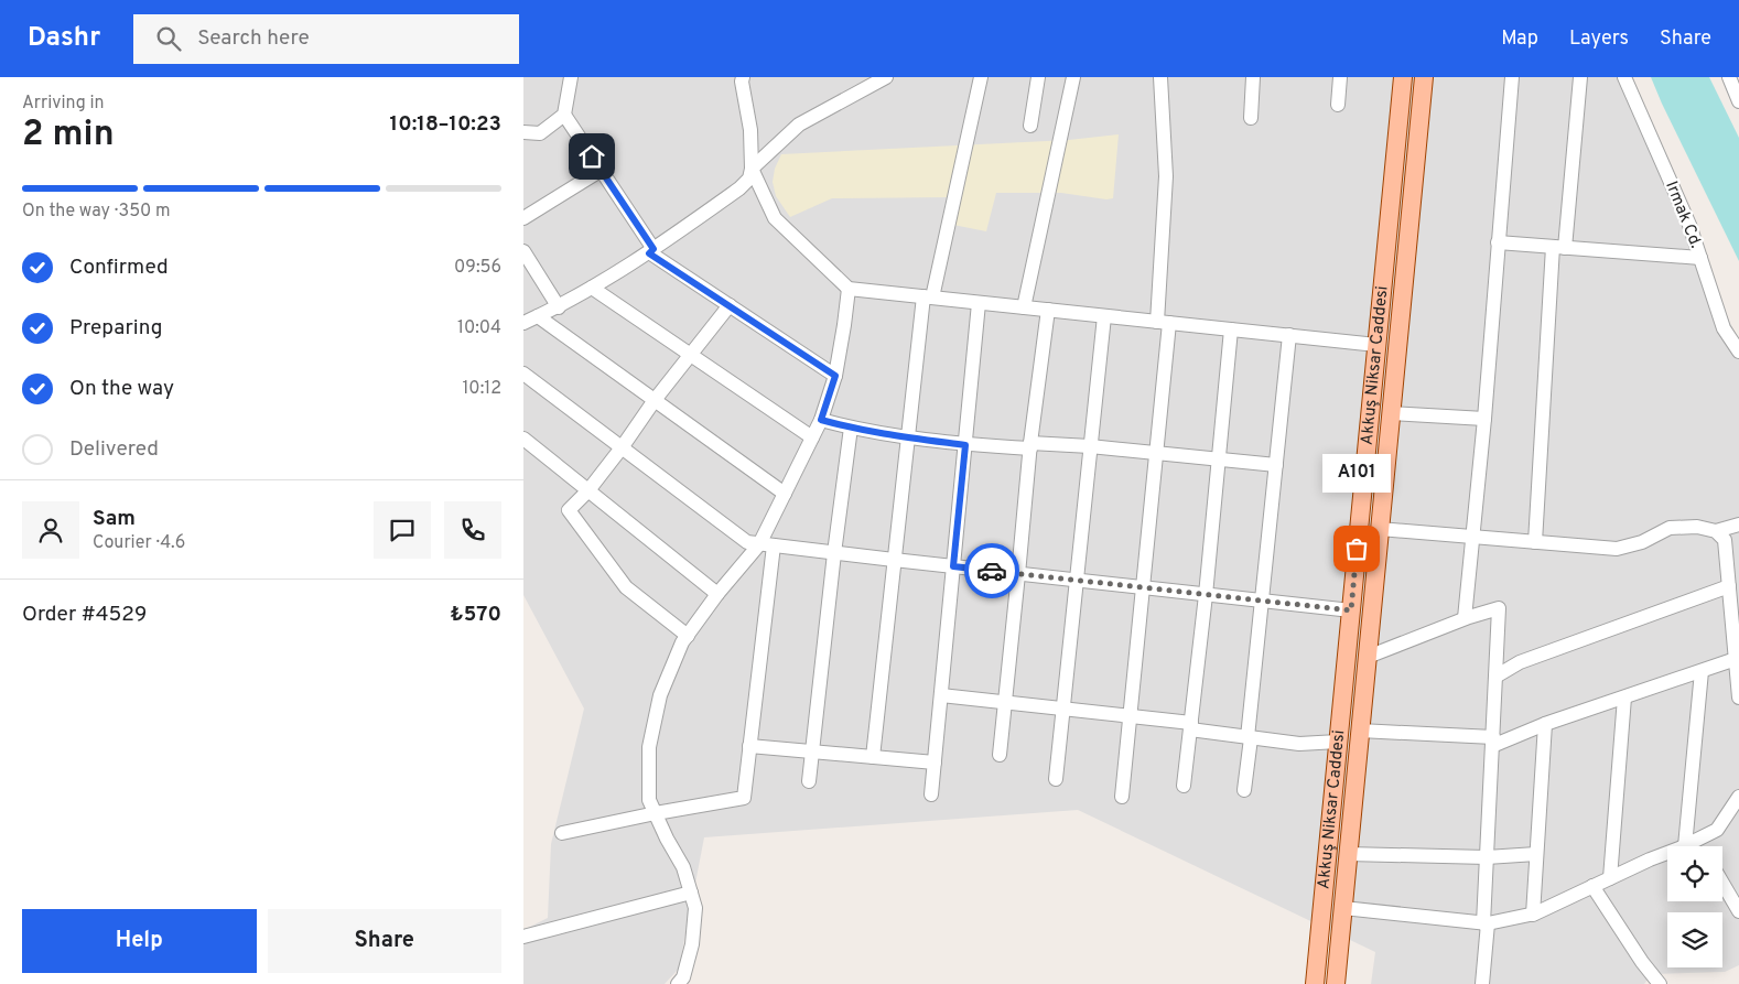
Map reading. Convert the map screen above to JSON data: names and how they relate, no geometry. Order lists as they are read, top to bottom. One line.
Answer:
{"streets":{"main road":["Akkuş Niksar Caddesi"],"street":["Irmak Cd."]},"places":["A101"],"page":{"header":"Dashr","search":"Search here","nav":["Map","Layers","Share"],"heading":["2 min","Arriving in","10:18–10:23"],"panel":["Sam","Courier · 4.6","Order #4529","₺570"],"bar":"On the way · 350 m","list":[["Confirmed","09:56"],["Preparing","10:04"],["On the way","10:12"],"Delivered"],"bubble":"A101","buttons":["Help","Share"]}}
